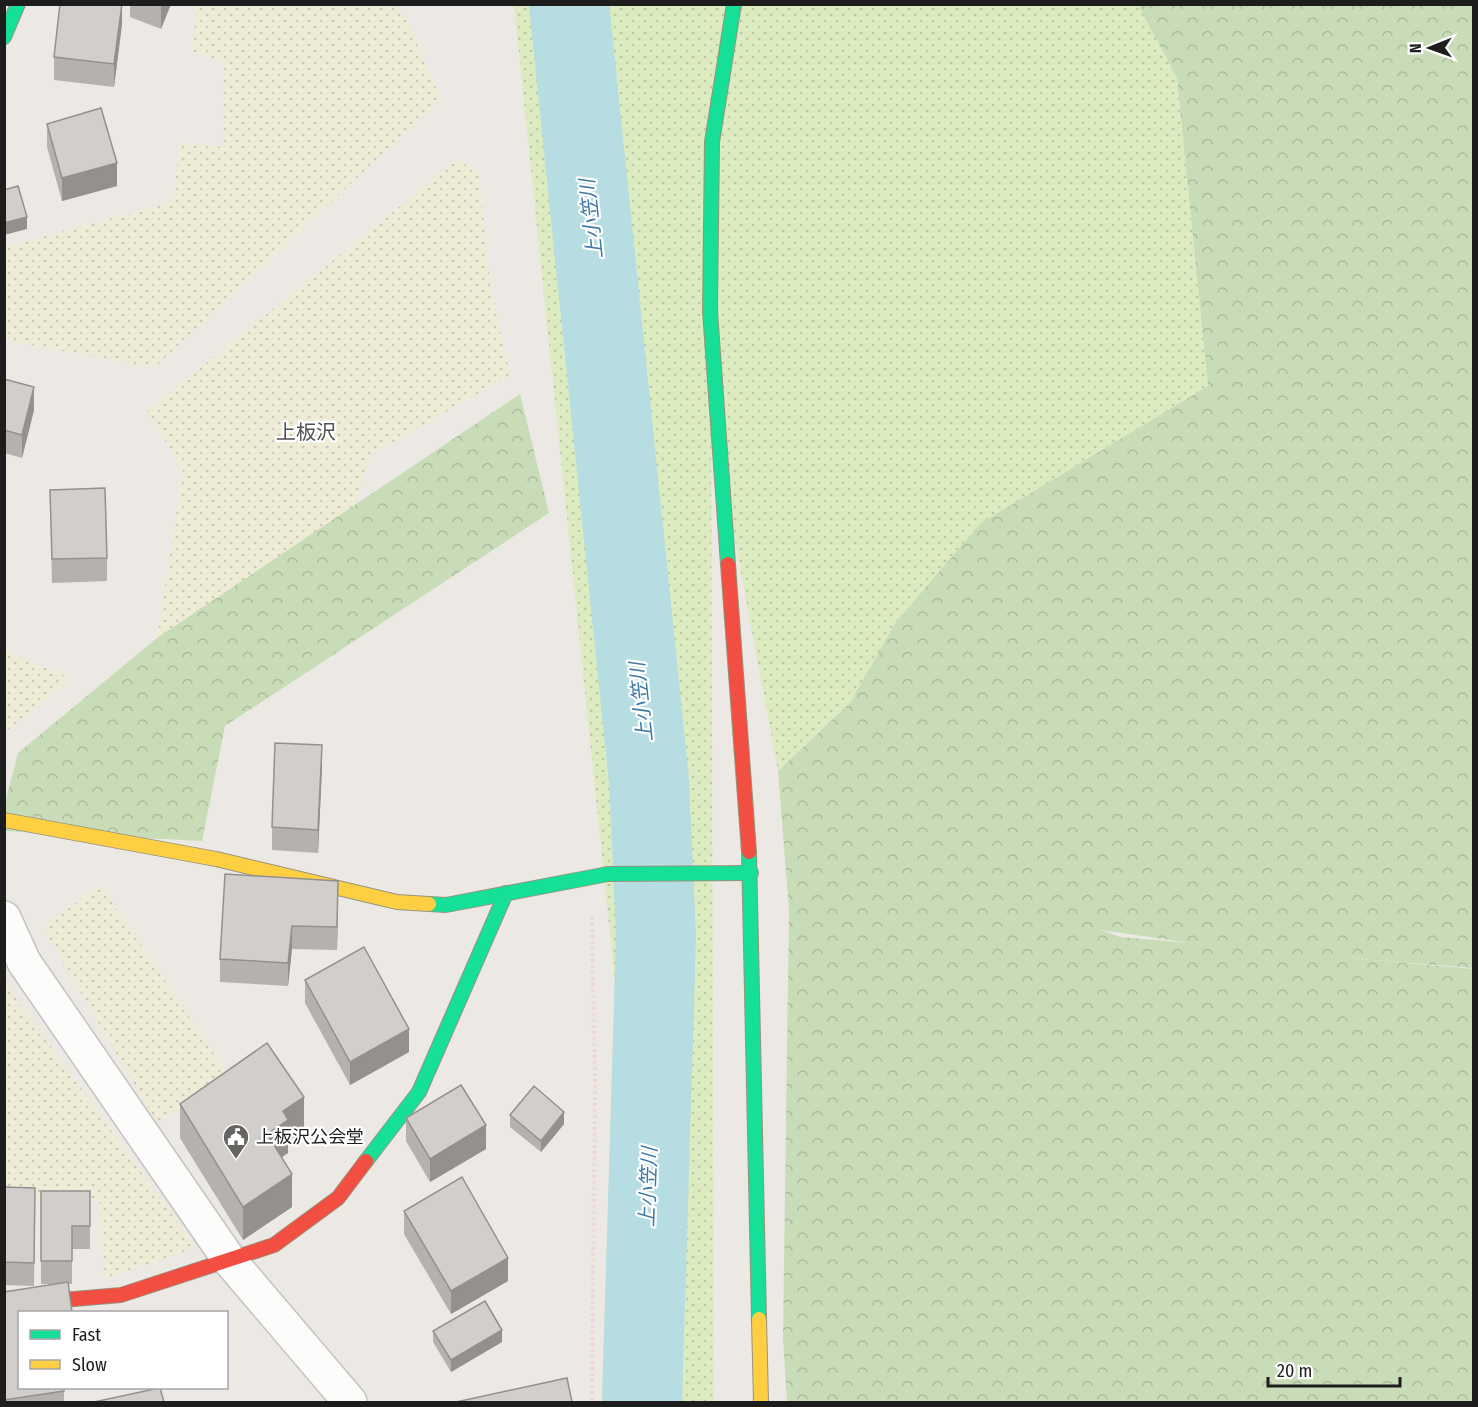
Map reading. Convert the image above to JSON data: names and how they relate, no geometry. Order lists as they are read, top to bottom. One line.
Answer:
{"districts":["上板沢"],"water":["上小笠川"],"places":{"public building":["上板沢公会堂"]},"legend":["Fast","Slow"],"scale_bar":"20 m","north":"left"}
